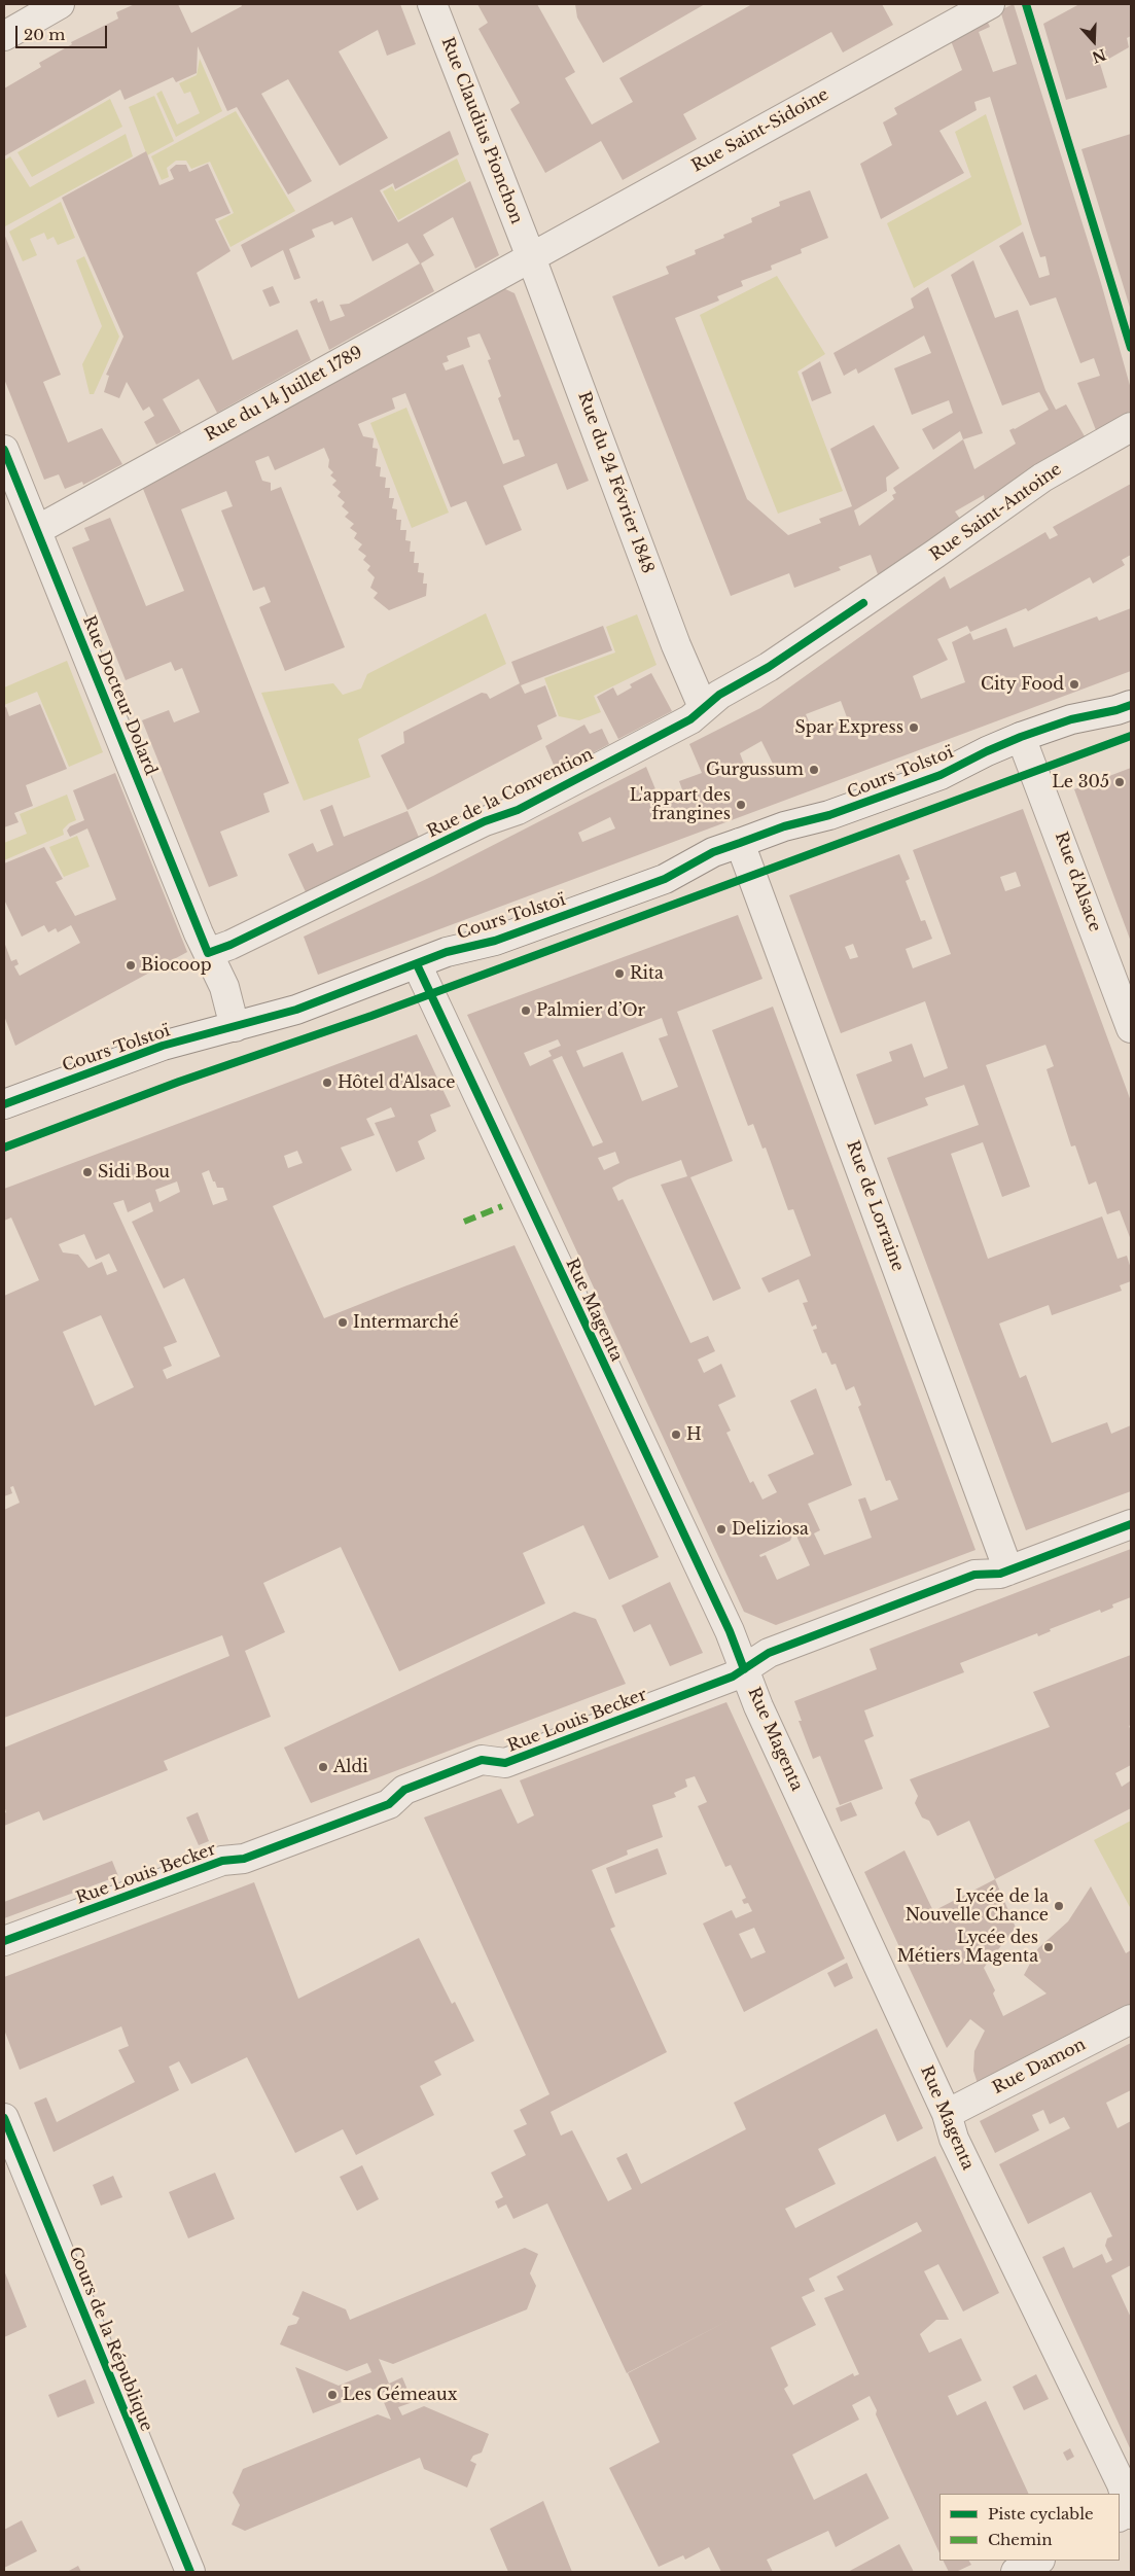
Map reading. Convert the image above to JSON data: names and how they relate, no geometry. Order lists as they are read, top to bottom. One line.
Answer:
{"streets":{"street":["Rue Claudius Pionchon","Rue Saint-Sidoine","Rue du 14 Juillet 1789","Rue du 24 Février 1848","Rue Saint-Antoine","Rue Docteur Dolard","Cours Tolstoï","Rue de la Convention","Rue d'Alsace","Rue de Lorraine","Rue Magenta","Rue Louis Becker","Rue Damon","Cours de la République"]},"crossings":[["Rue Claudius Pionchon","Rue Saint-Sidoine"],["Rue Claudius Pionchon","Rue du 14 Juillet 1789"],["Rue Claudius Pionchon","Rue du 24 Février 1848"],["Rue Saint-Sidoine","Rue du 14 Juillet 1789"],["Rue Saint-Sidoine","Rue du 24 Février 1848"],["Rue du 14 Juillet 1789","Rue du 24 Février 1848"],["Rue du 14 Juillet 1789","Rue Docteur Dolard"],["Rue du 24 Février 1848","Rue de la Convention"],["Rue Saint-Antoine","Rue de la Convention"],["Rue Docteur Dolard","Cours Tolstoï"],["Rue Docteur Dolard","Rue de la Convention"],["Cours Tolstoï","Rue d'Alsace"],["Cours Tolstoï","Rue de Lorraine"],["Cours Tolstoï","Rue Magenta"],["Rue de Lorraine","Rue Louis Becker"],["Rue Magenta","Rue Louis Becker"],["Rue Magenta","Rue Damon"]],"places":["City Food","Spar Express","Gurgussum","Le 305","L'appart des frangines","Biocoop","Rita","Palmier d’Or","Hôtel d'Alsace","Sidi Bou","Intermarché","H","Deliziosa","Aldi","Lycée de la Nouvelle Chance","Lycée des Métiers Magenta","Les Gémeaux"],"legend":["Piste cyclable","Chemin"],"scale_bar":"20 m","north":"bottom"}
